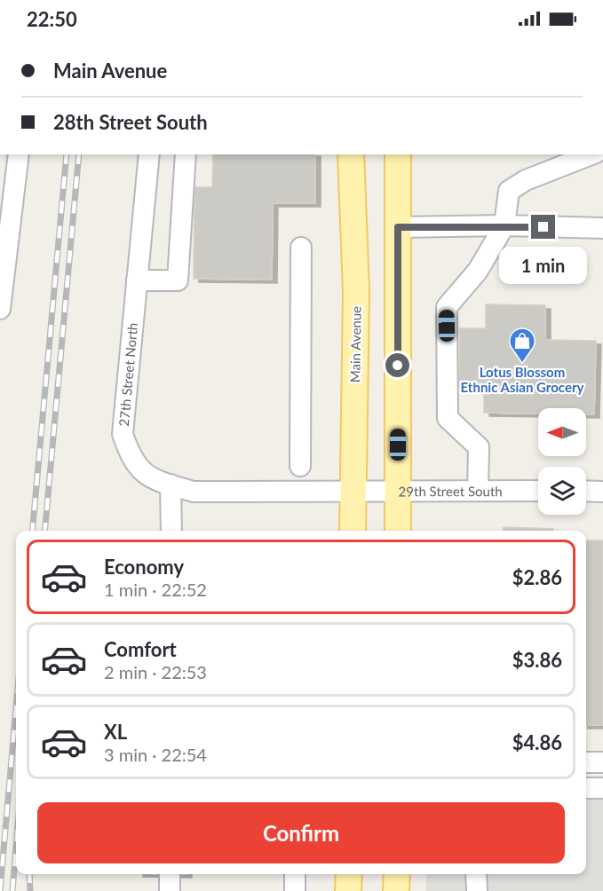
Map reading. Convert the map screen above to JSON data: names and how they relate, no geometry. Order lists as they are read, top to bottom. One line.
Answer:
{"streets":{"main road":["Main Avenue"],"street":["27th Street North","29th Street South"]},"crossings":[["Main Avenue","27th Street North"],["Main Avenue","29th Street South"],["27th Street North","29th Street South"]],"places":{"shop":["Lotus Blossom Ethnic Asian Grocery"]},"north":"left","page":{"status":"22:50","banner":["Main Avenue","28th Street South"],"bubble":"1 min","list":[{"name":"Economy","note":"1 min · 22:52","value":"$2.86"},{"name":"Comfort","note":"2 min · 22:53","value":"$3.86"},{"name":"XL","note":"3 min · 22:54","value":"$4.86"}],"buttons":"Confirm"}}
